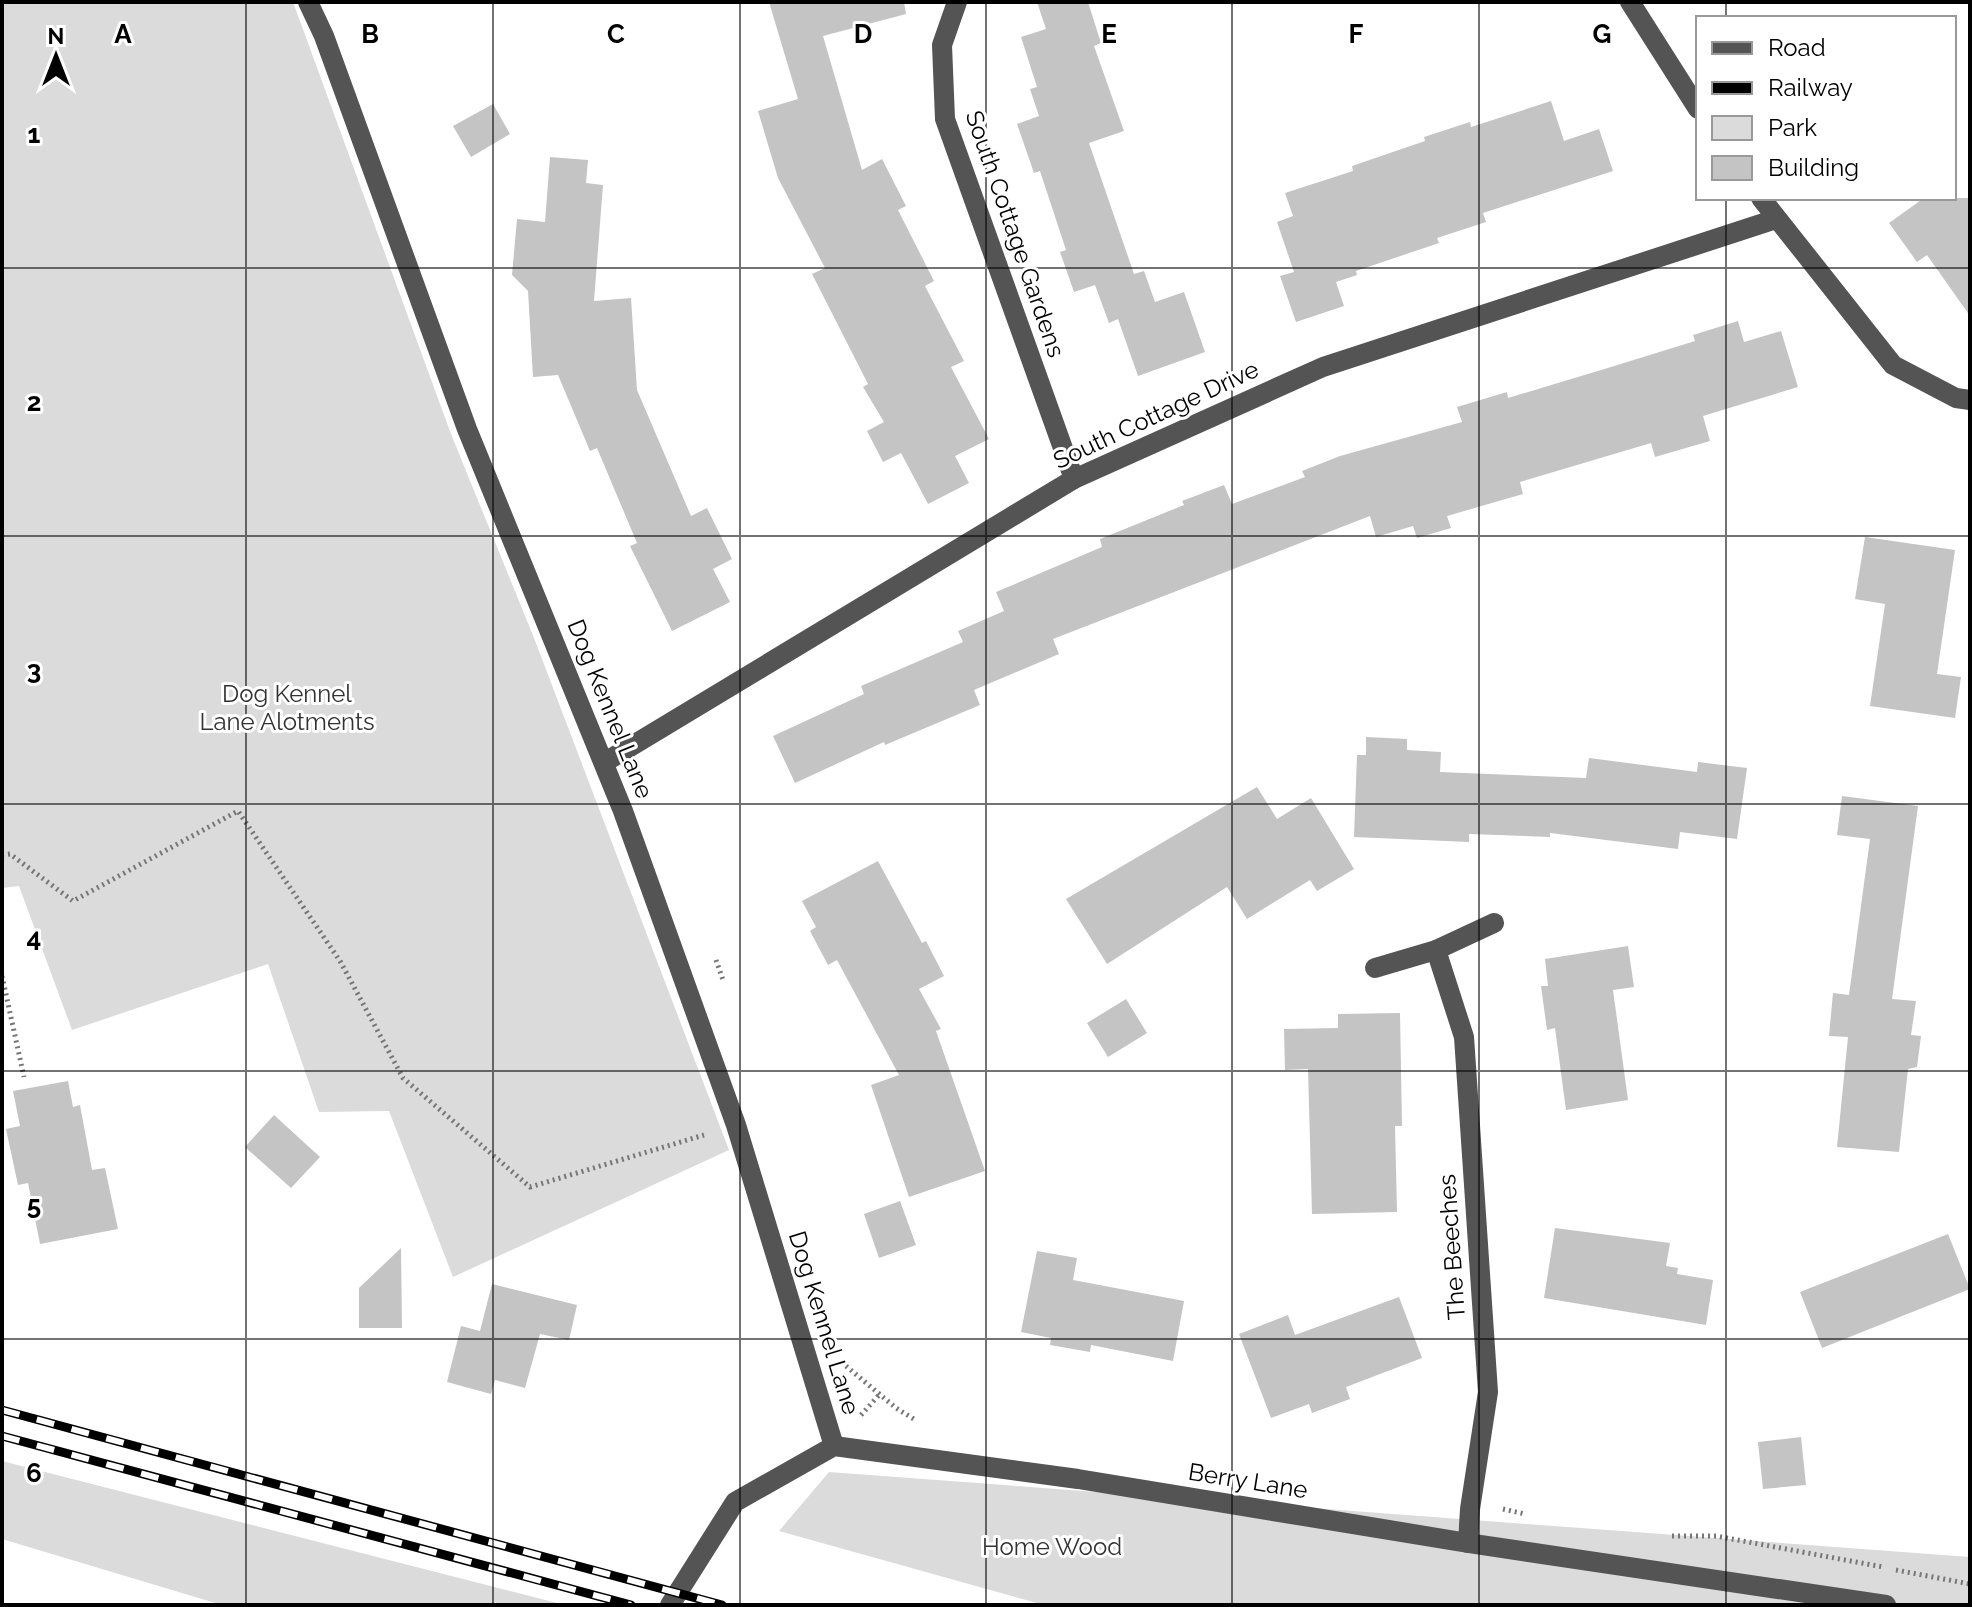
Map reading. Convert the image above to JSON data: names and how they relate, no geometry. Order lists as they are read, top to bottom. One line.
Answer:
{"streets":{"street":["South Cottage Gardens","South Cottage Drive","Dog Kennel Lane","The Beeches","Berry Lane"]},"crossings":[["South Cottage Gardens","South Cottage Drive"],["South Cottage Drive","Dog Kennel Lane"],["Dog Kennel Lane","Berry Lane"],["The Beeches","Berry Lane"]],"parks":["Dog Kennel Lane Alotments","Home Wood"],"legend":["Road","Railway","Park","Building"],"north":"top","grid":{"columns":["A","B","C","D","E","F","G"],"rows":["1","2","3","4","5","6"]}}
